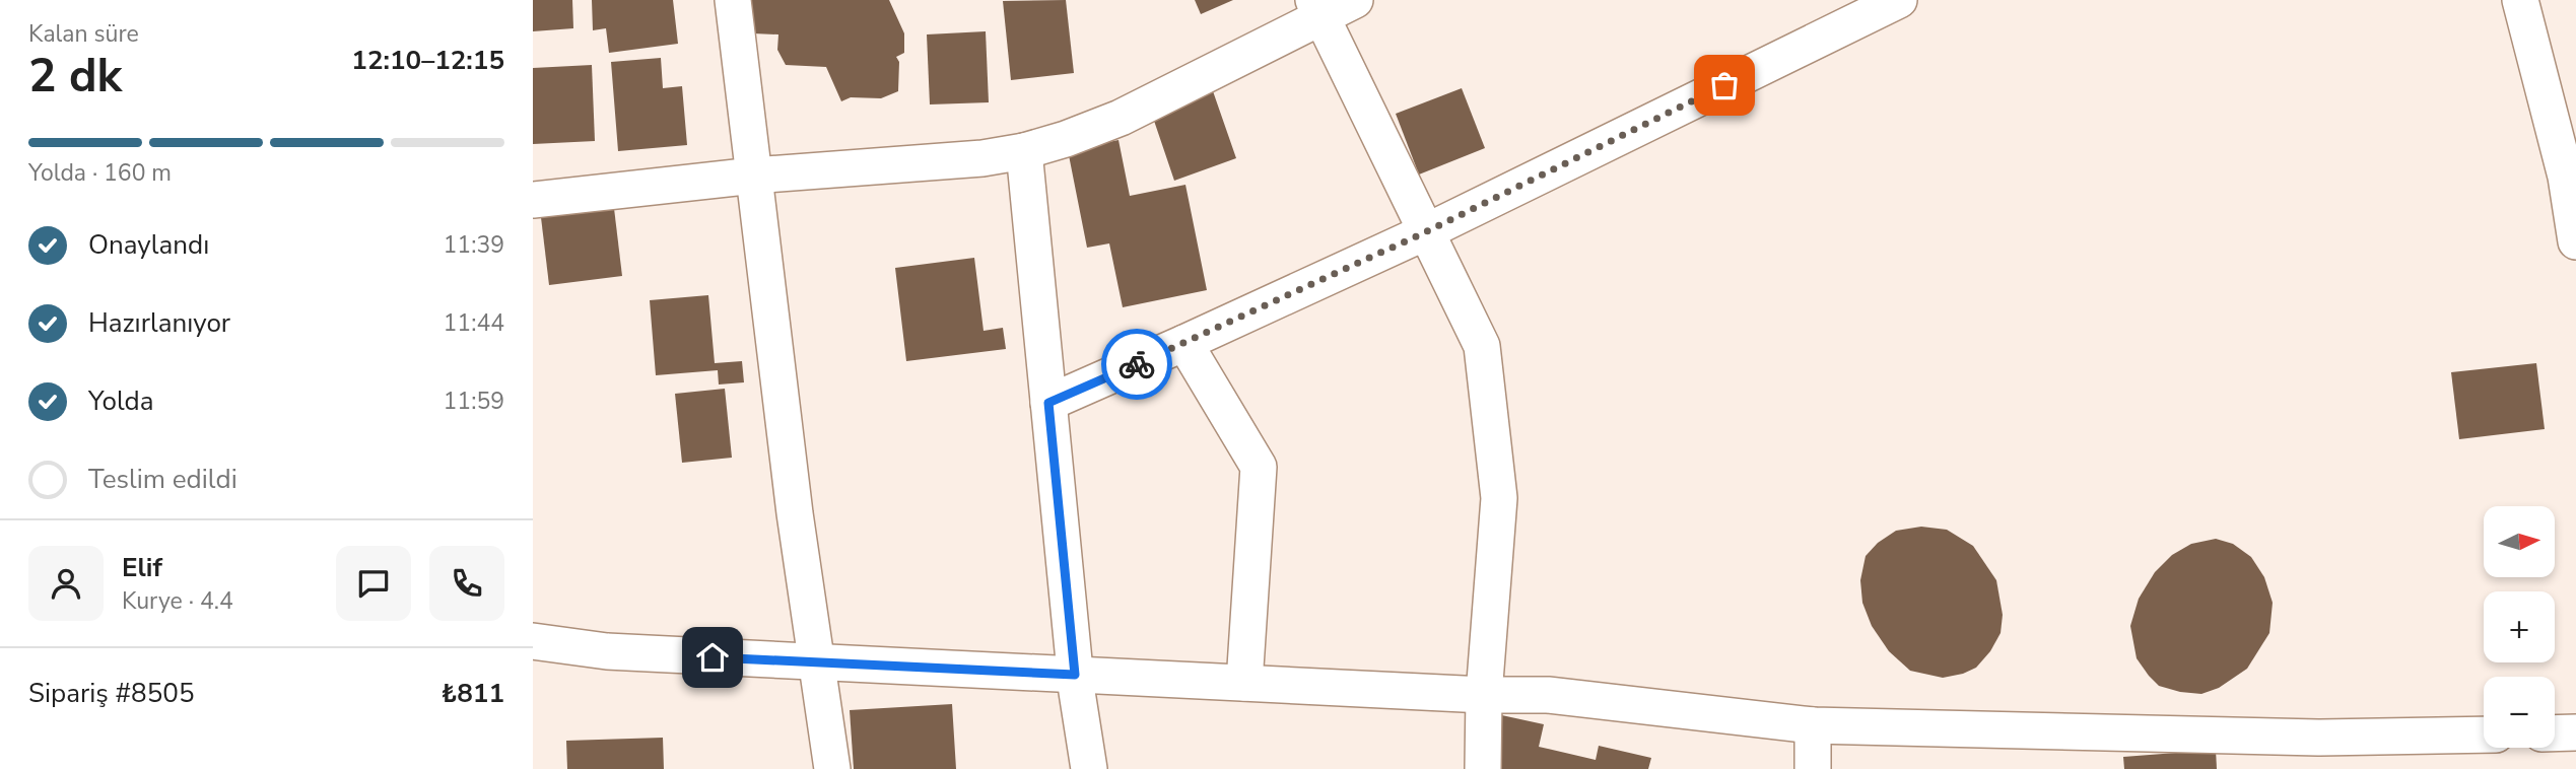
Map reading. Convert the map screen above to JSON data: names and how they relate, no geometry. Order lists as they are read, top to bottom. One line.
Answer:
{"north":"right","page":{"heading":["2 dk","Kalan süre","12:10–12:15"],"panel":["Elif","Kurye · 4.4","Sipariş #8505","₺811"],"bar":"Yolda · 160 m","list":[["Onaylandı","11:39"],["Hazırlanıyor","11:44"],["Yolda","11:59"],"Teslim edildi"],"map_buttons":["+","−"]}}
